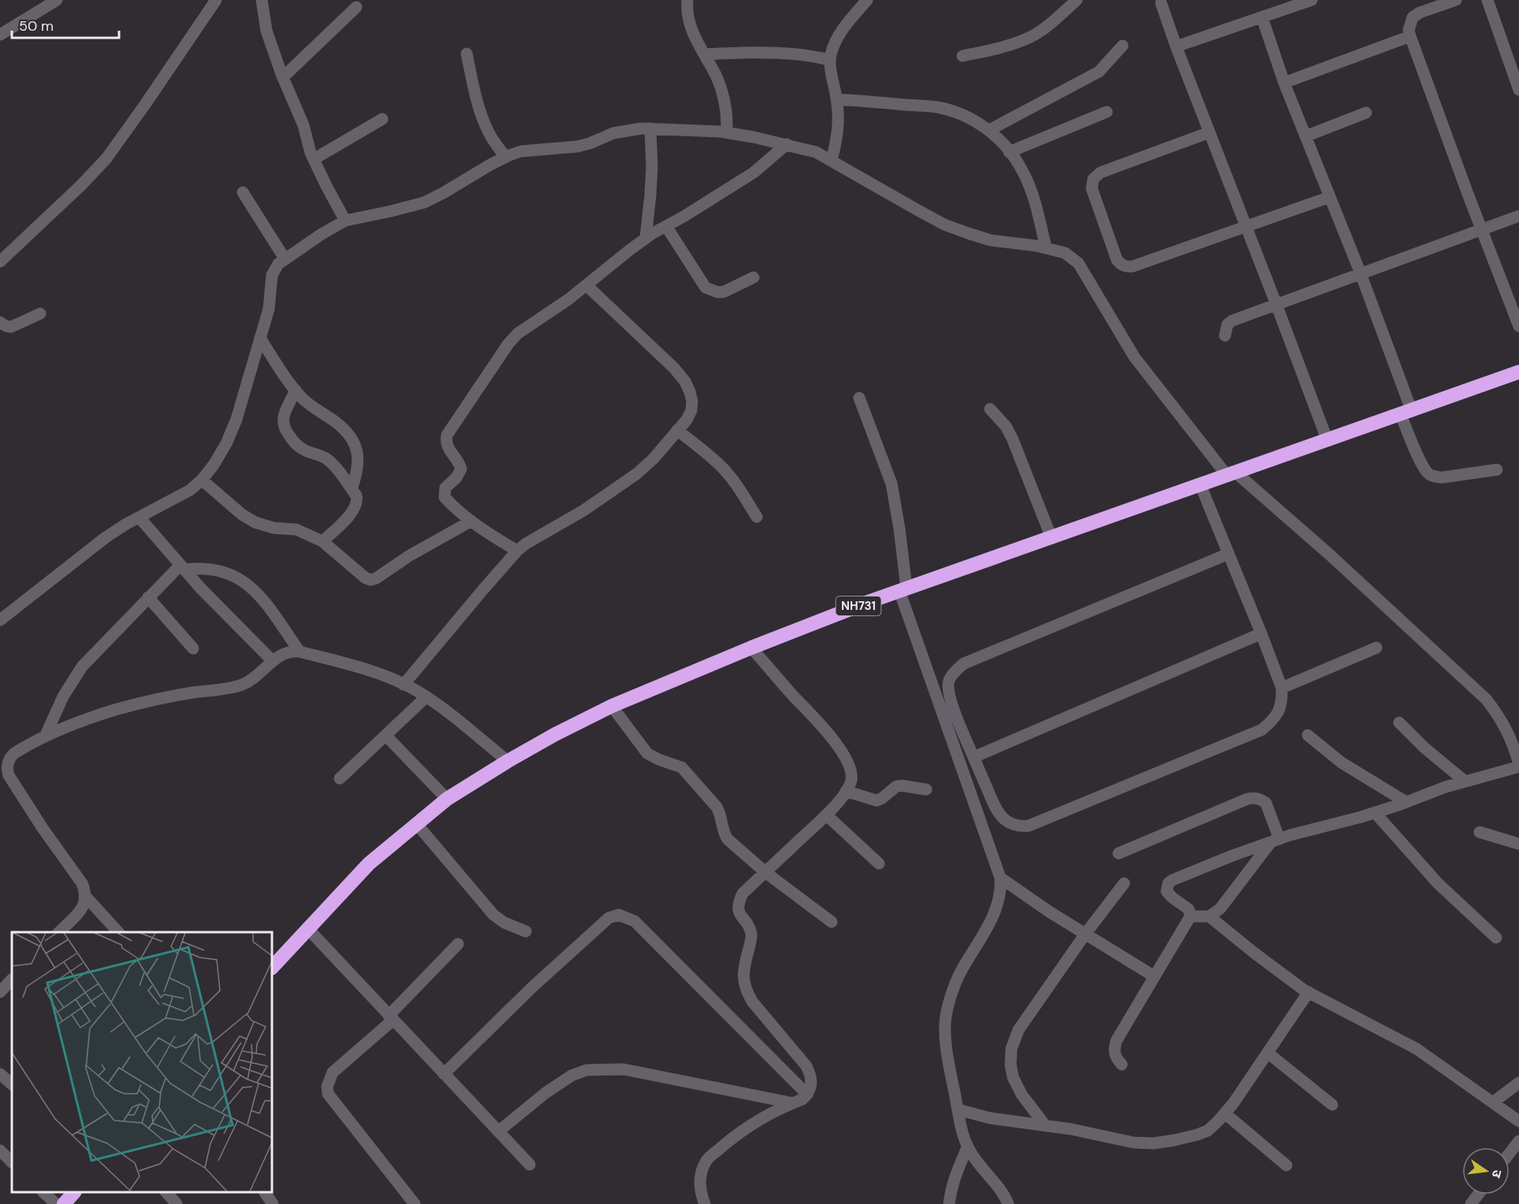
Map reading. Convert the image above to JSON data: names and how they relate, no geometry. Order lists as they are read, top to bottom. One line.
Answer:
{"streets":{"highway":["NH731"]},"scale_bar":"50 m","north":"right"}
